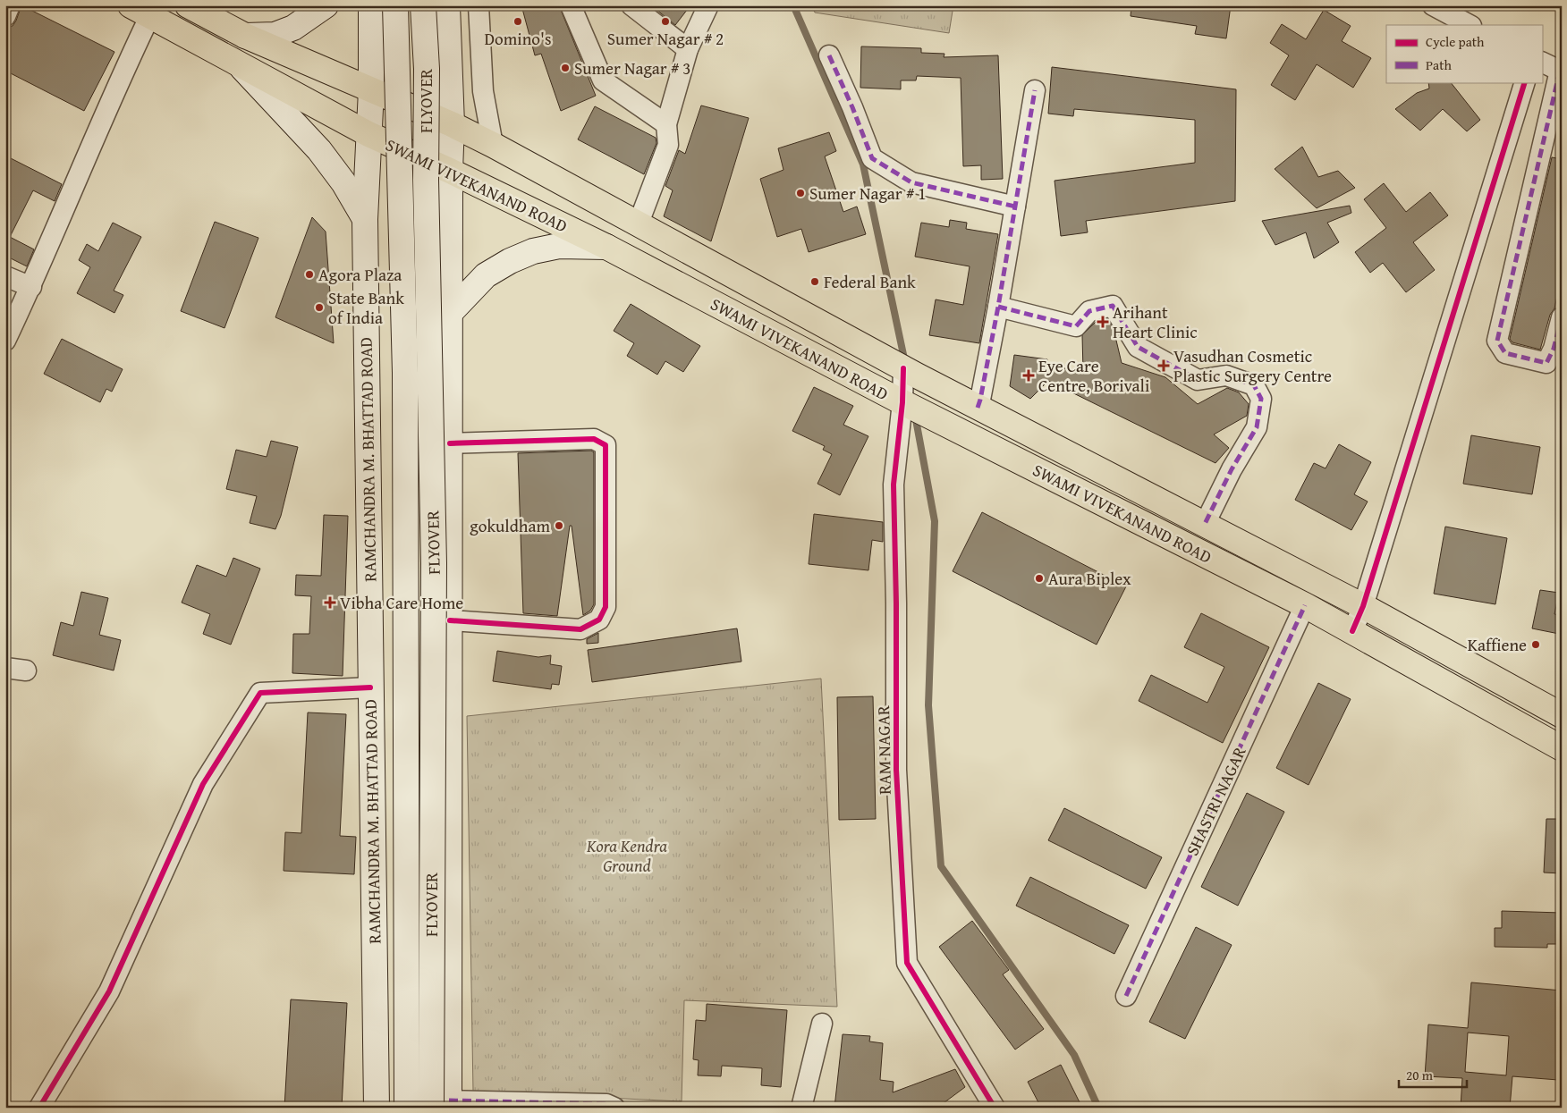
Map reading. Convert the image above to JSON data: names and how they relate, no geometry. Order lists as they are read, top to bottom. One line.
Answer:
{"streets":{"main road":["FLYOVER","SWAMI VIVEKANAND ROAD","RAMCHANDRA M. BHATTAD ROAD"],"street":["RAM NAGAR","SHASTRI NAGAR"]},"crossings":[["SWAMI VIVEKANAND ROAD","RAMCHANDRA M. BHATTAD ROAD"],["SWAMI VIVEKANAND ROAD","RAM NAGAR"],["SWAMI VIVEKANAND ROAD","SHASTRI NAGAR"]],"parks":["Kora Kendra Ground"],"places":{"other":["Domino's","Sumer Nagar # 2","Sumer Nagar # 3","Sumer Nagar # 1","Agora Plaza","Federal Bank","State Bank of India","gokuldham","Aura Biplex","Kaffiene"],"health":["Arihant Heart Clinic","Vasudhan Cosmetic Plastic Surgery Centre","Eye Care Centre, Borivali","Vibha Care Home"]},"legend":["Cycle path","Path"],"scale_bar":"20 m"}
